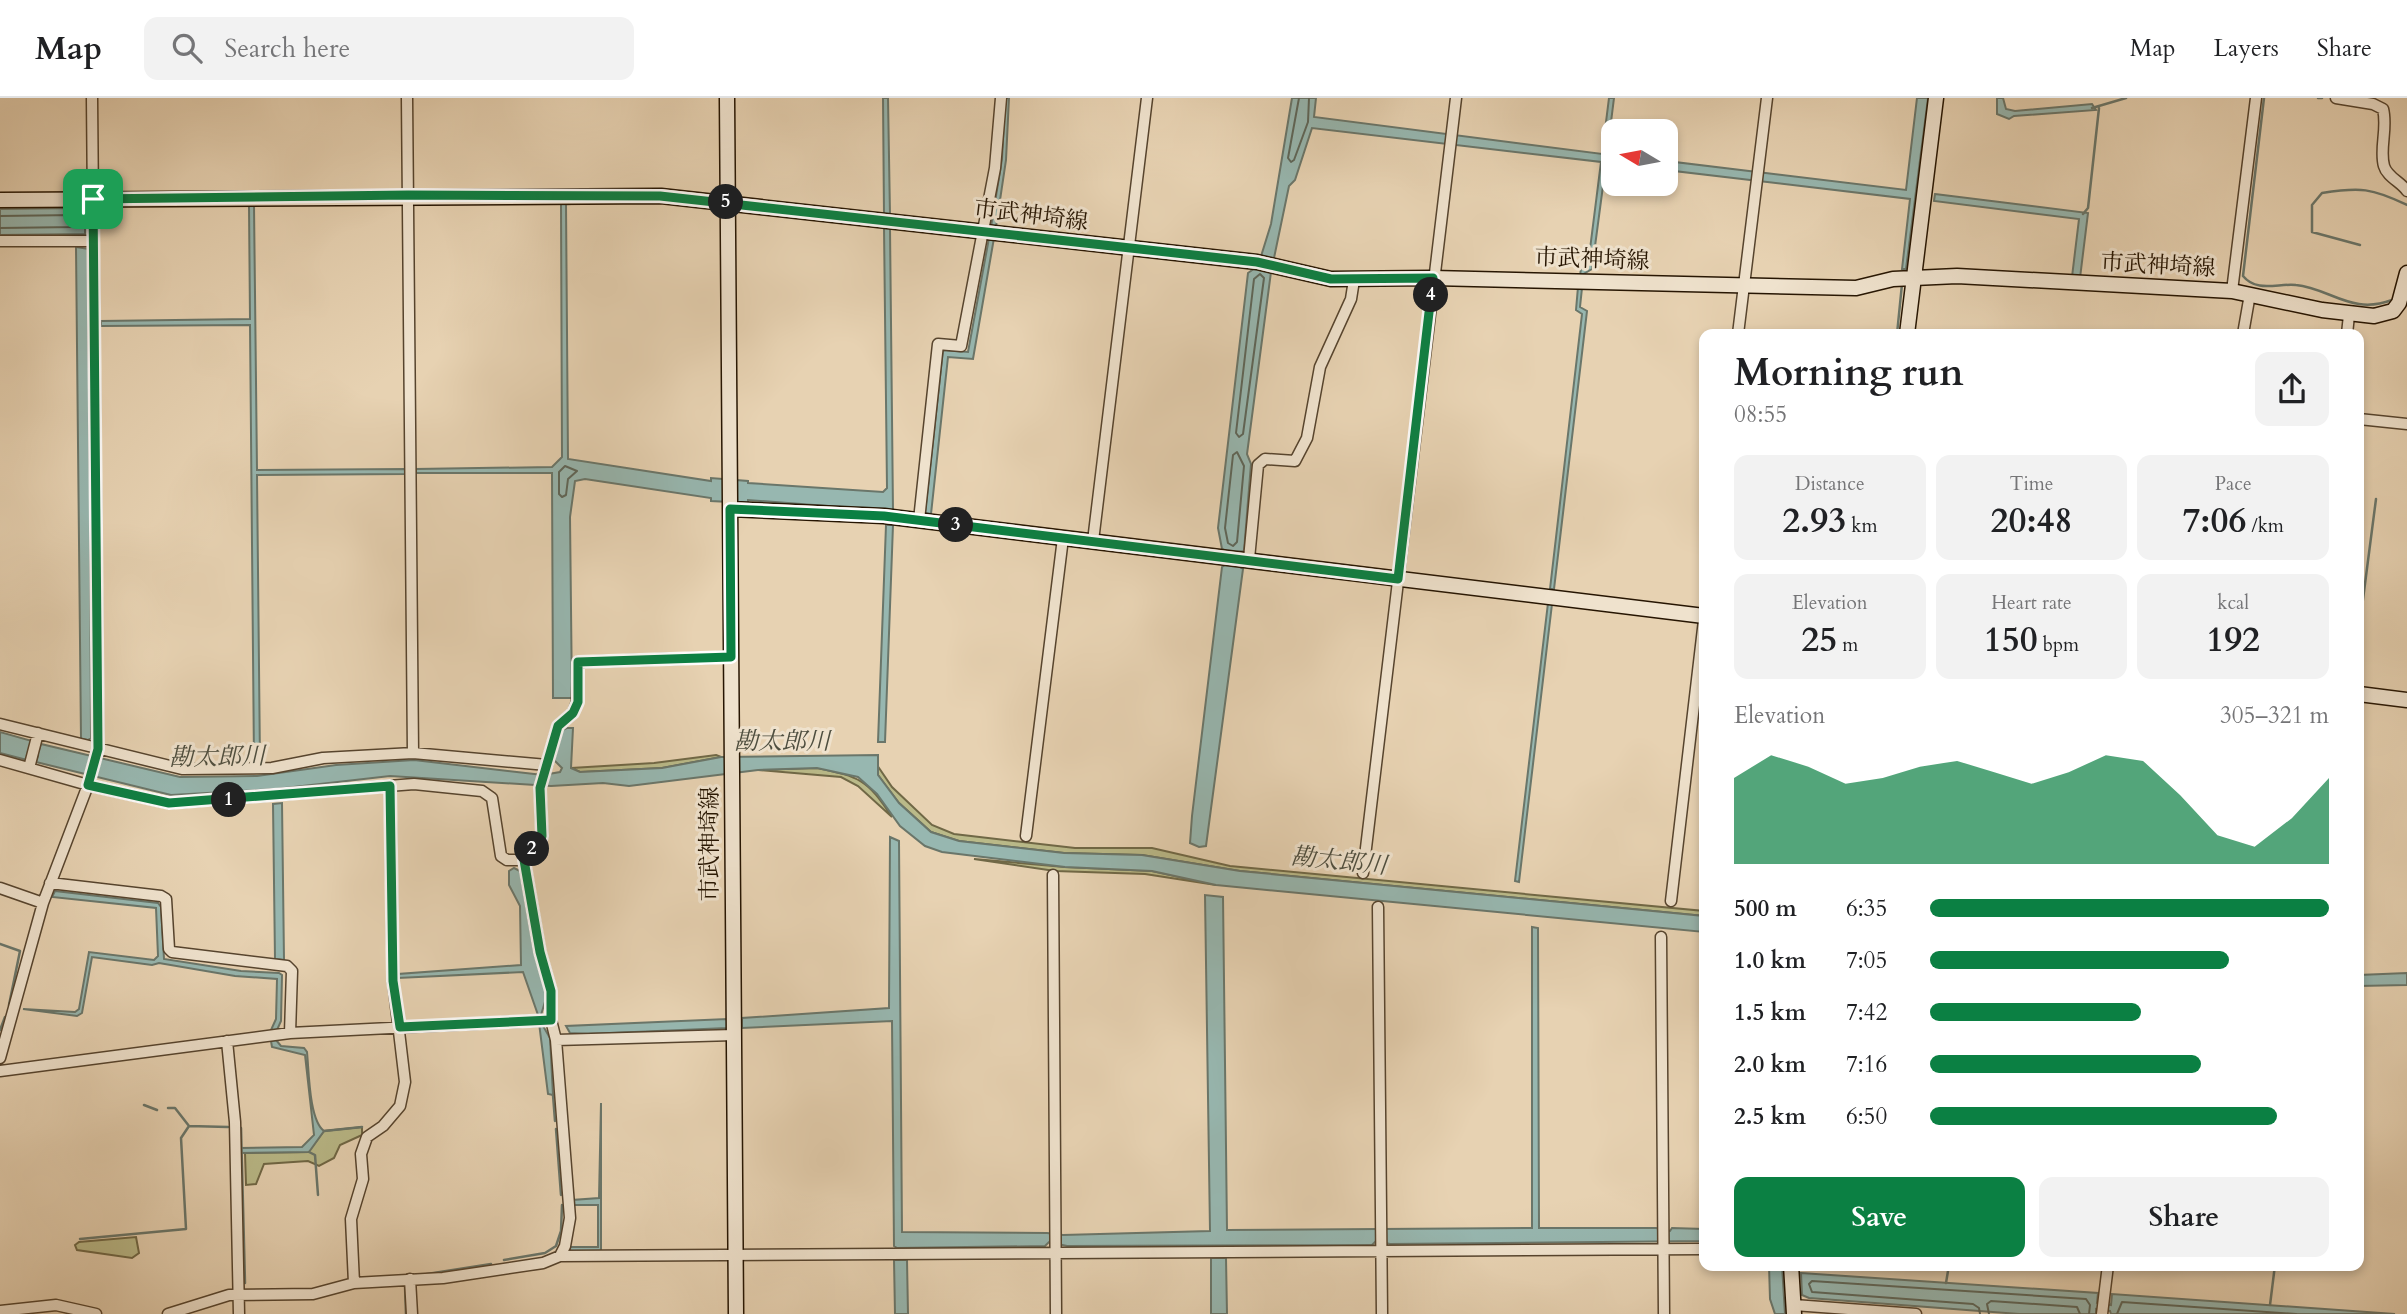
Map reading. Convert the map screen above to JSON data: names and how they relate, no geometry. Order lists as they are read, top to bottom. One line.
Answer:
{"streets":{"main road":["市武神埼線"]},"water":["勘太郎川"],"north":"left","page":{"header":"Map","search":"Search here","nav":["Map","Layers","Share"],"pins":["5","4","3","1","2"],"heading":["Morning run","08:55"],"stats":[["Distance","2.93 km"],["Time","20:48"],["Pace","7:06 /km"],["Elevation","25 m"],["Heart rate","150 bpm"],["kcal","192"]],"chart":["Elevation","305–321 m"],"list":[{"name":"500 m","note":"6:35"},{"name":"1.0 km","note":"7:05"},{"name":"1.5 km","note":"7:42"},{"name":"2.0 km","note":"7:16"},{"name":"2.5 km","note":"6:50"}],"buttons":["Save","Share"]}}
